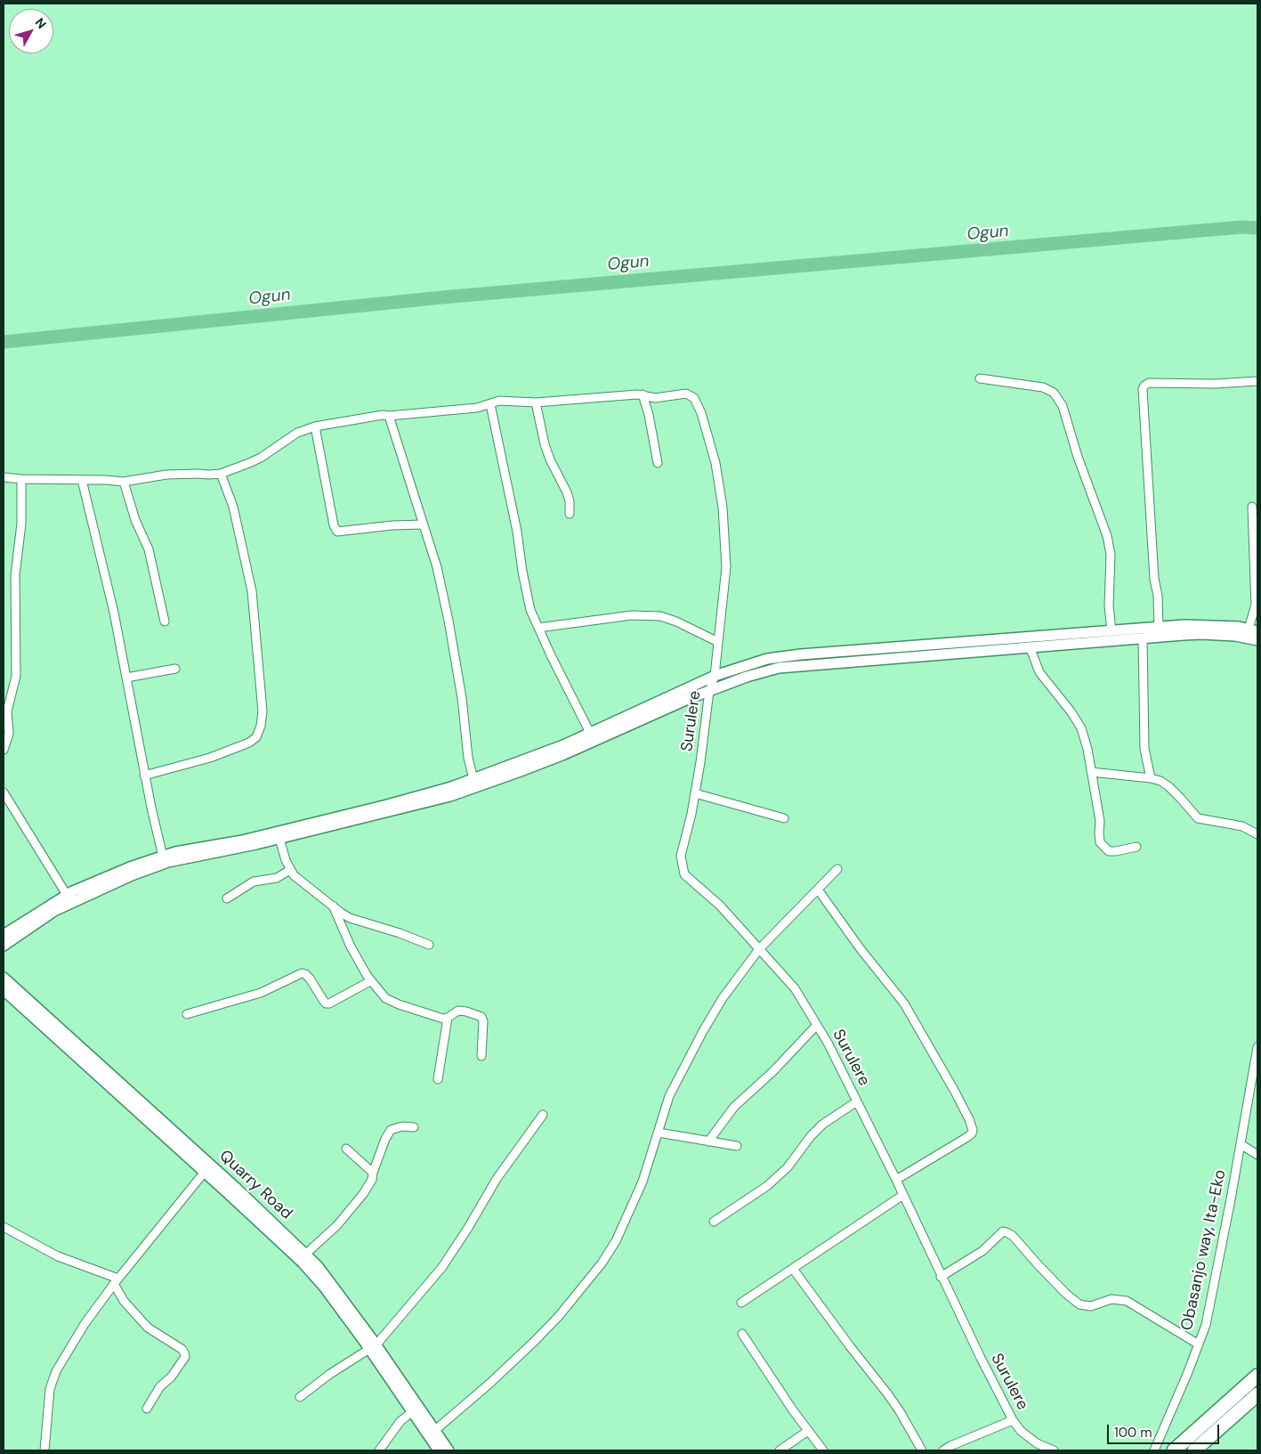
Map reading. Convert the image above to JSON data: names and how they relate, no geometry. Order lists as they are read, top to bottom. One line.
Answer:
{"streets":{"main road":["Quarry Road"],"street":["Surulere","Obasanjo way, Ita-Eko"]},"water":["Ogun"],"scale_bar":"100 m","north":"top right"}
